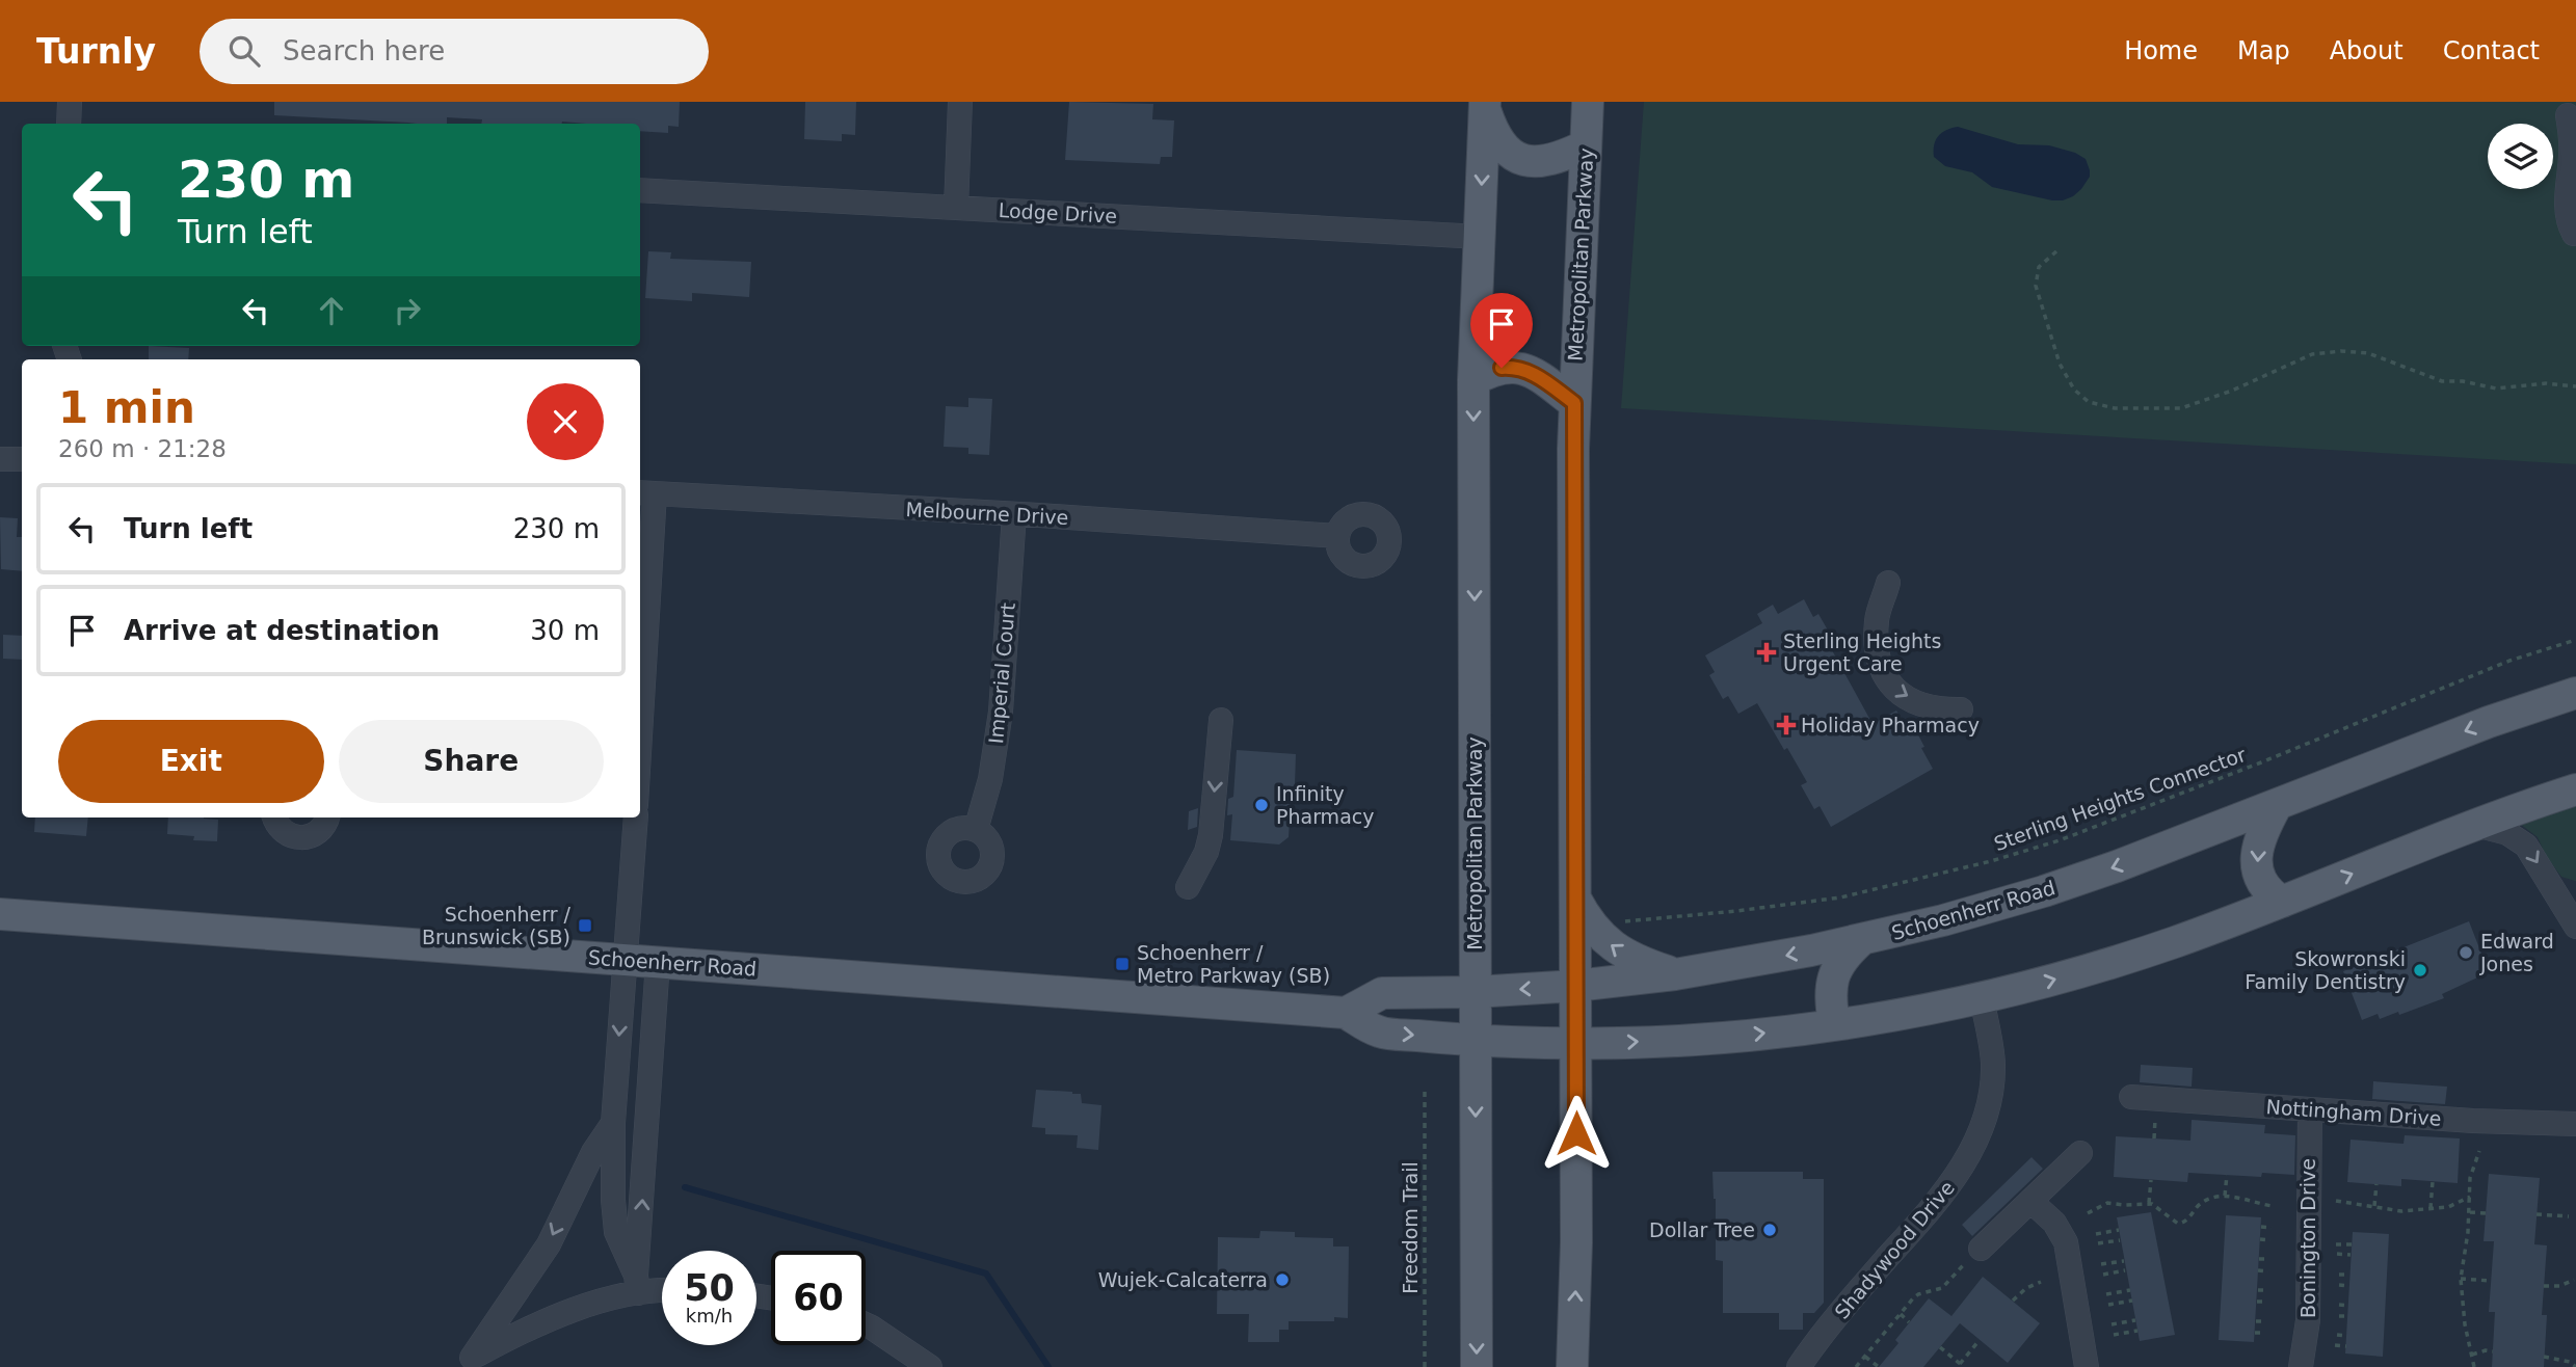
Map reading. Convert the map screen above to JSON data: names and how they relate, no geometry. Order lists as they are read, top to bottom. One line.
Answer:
{"streets":{"main road":["Metropolitan Parkway","Schoenherr Road"],"street":["Lodge Drive","Melbourne Drive","Imperial Court","Nottingham Drive","Bonington Drive","Shadywood Drive"],"path":["Sterling Heights Connector","Freedom Trail"]},"crossings":[["Lodge Drive","Metropolitan Parkway"],["Metropolitan Parkway","Schoenherr Road"],["Melbourne Drive","Imperial Court"],["Schoenherr Road","Shadywood Drive"],["Nottingham Drive","Bonington Drive"]],"places":{"health":["Sterling Heights Urgent Care","Holiday Pharmacy"],"other":["Infinity Pharmacy","Edward Jones","Skowronski Family Dentistry","Dollar Tree","Wujek-Calcaterra"],"transit":["Schoenherr / Brunswick (SB)","Schoenherr / Metro Parkway (SB)"]},"page":{"header":"Turnly","search":"Search here","nav":["Home","Map","About","Contact"],"turn":["230 m","Turn left"],"heading":["1 min","260 m · 21:28"],"list":[{"name":"Turn left","value":"230 m"},{"name":"Arrive at destination","value":"30 m"}],"buttons":["Exit","Share"],"speed":"50 km/h","limit":"60"}}
